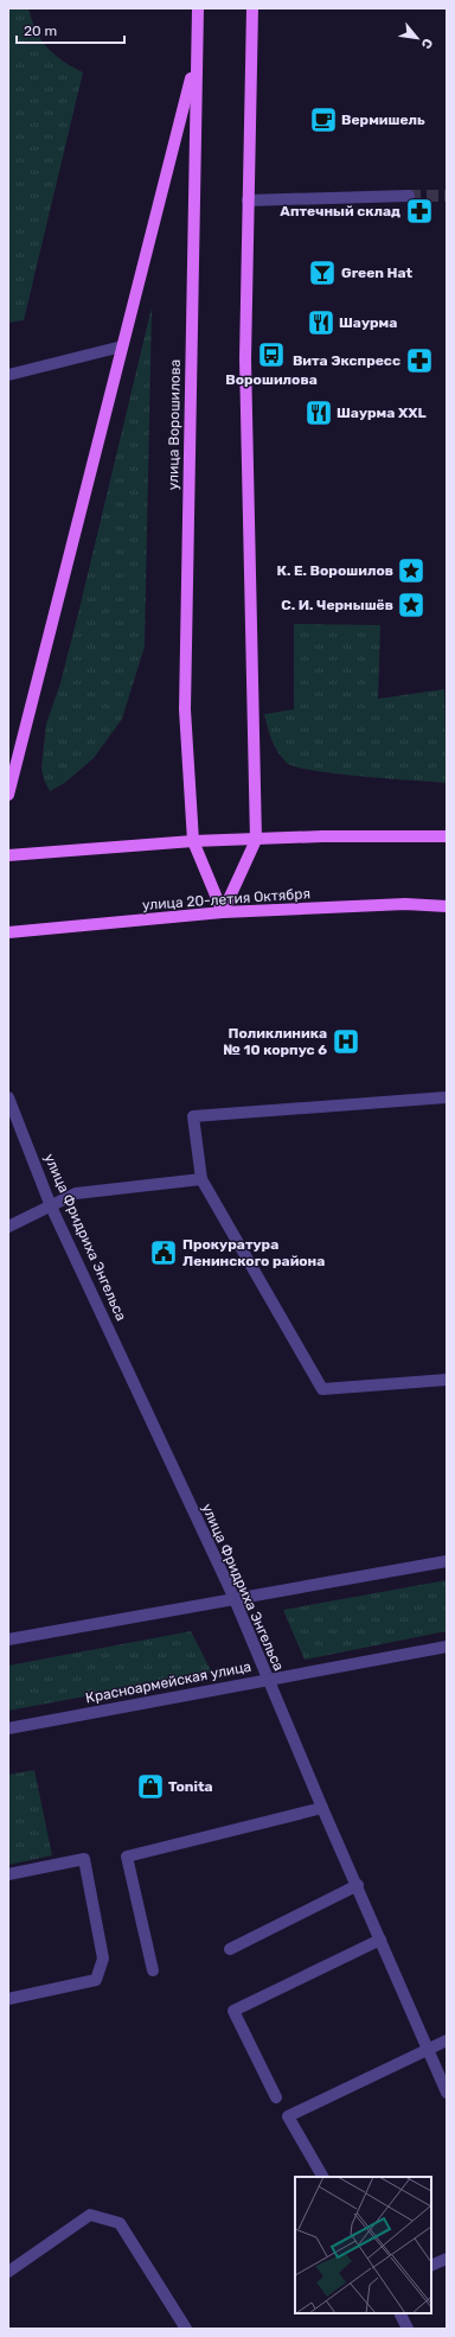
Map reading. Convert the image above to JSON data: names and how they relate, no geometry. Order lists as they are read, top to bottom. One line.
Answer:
{"streets":{"main road":["улица Ворошилова","улица 20-летия Октября"],"street":["улица Фридриха Энгельса","Красноармейская улица"]},"crossings":[["улица Ворошилова","улица 20-летия Октября"],["улица Фридриха Энгельса","Красноармейская улица"]],"places":{"cafe":["Вермишель"],"pharmacy":["Аптечный склад","Вита Экспресс"],"bar":["Green Hat"],"restaurant":["Шаурма","Шаурма XXL"],"bus stop":["Ворошилова"],"place":["К. Е. Ворошилов","С. И. Чернышёв"],"hospital":["Поликлиника № 10 корпус 6"],"public building":["Прокуратура Ленинского района"],"shop":["Tonita"]},"scale_bar":"20 m","north":"bottom right"}
